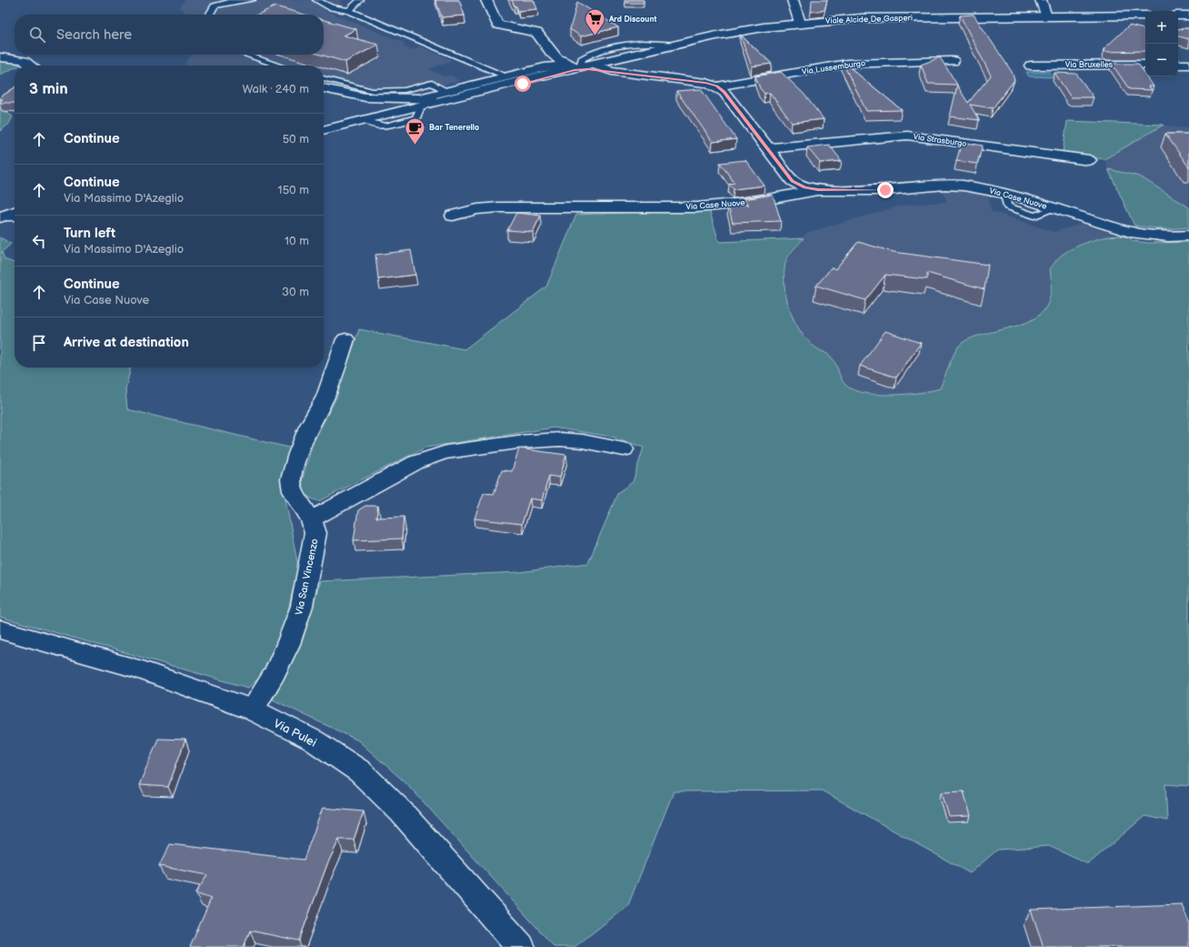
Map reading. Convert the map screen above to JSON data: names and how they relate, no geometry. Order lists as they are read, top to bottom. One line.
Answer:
{"streets":{"street":["Viale Alcide De Gasperi","Via Bruxelles","Via Lussemburgo","Via Strasburgo","Via Case Nuove","Via San Vincenzo","Via Pulei"]},"crossings":[["Via San Vincenzo","Via Pulei"]],"places":{"supermarket":["Ard Discount"],"cafe":["Bar Tenerello"]},"page":{"map_buttons":["+","−"],"search":"Search here","heading":["3 min","Walk · 240 m"],"list":[["Continue","50 m"],["Continue","Via Massimo D'Azeglio","150 m"],["Turn left","Via Massimo D'Azeglio","10 m"],["Continue","Via Case Nuove","30 m"],"Arrive at destination"]}}
